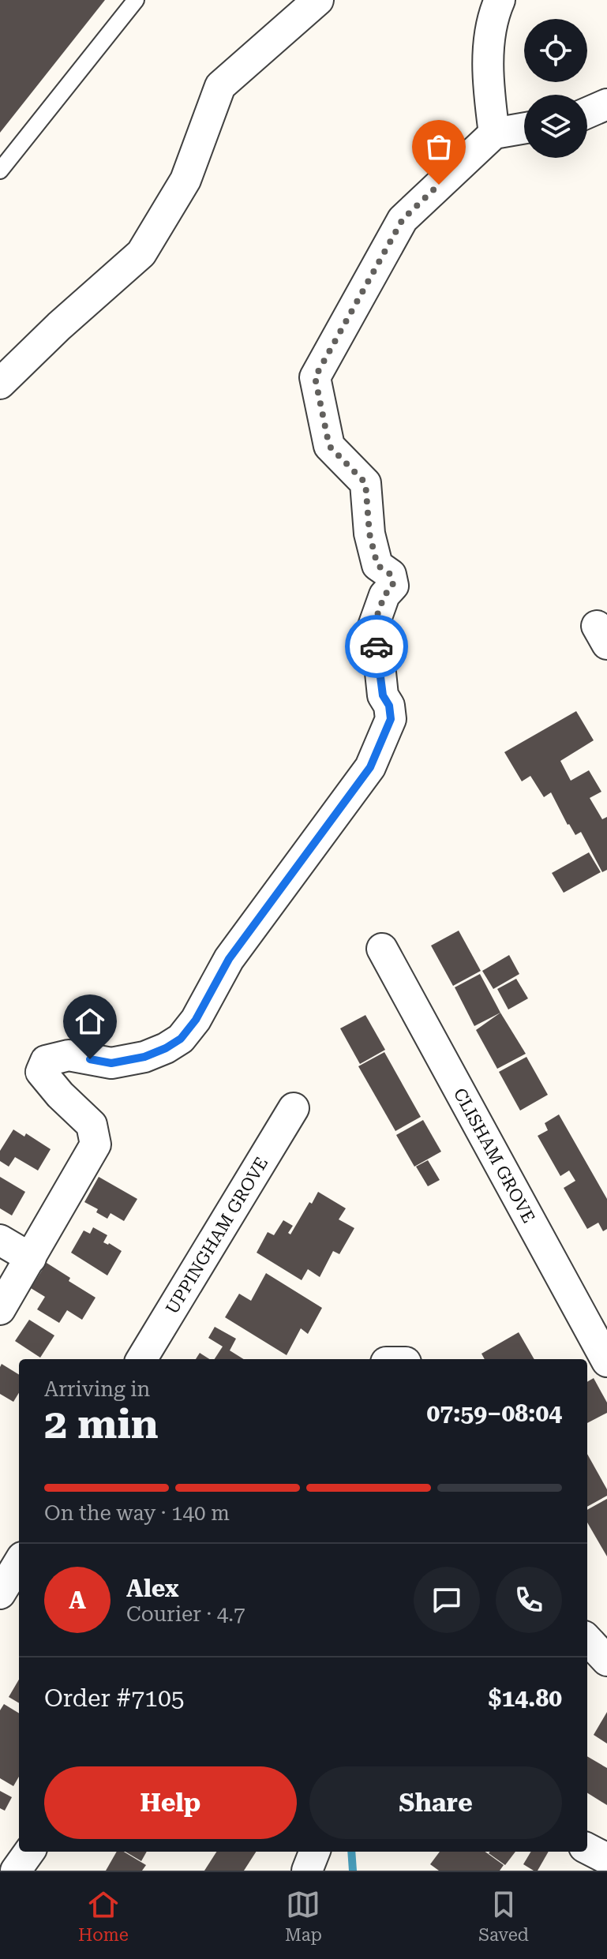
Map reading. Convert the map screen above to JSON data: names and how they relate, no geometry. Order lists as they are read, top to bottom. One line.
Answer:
{"streets":{"street":["CLISHAM GROVE","UPPINGHAM GROVE"]},"page":{"heading":["2 min","Arriving in","07:59–08:04"],"panel":["Alex","Courier · 4.7","Order #7105","$14.80"],"bar":"On the way · 140 m","round":"A","buttons":["Help","Share"],"tabs":["Home","Map","Saved"]}}
